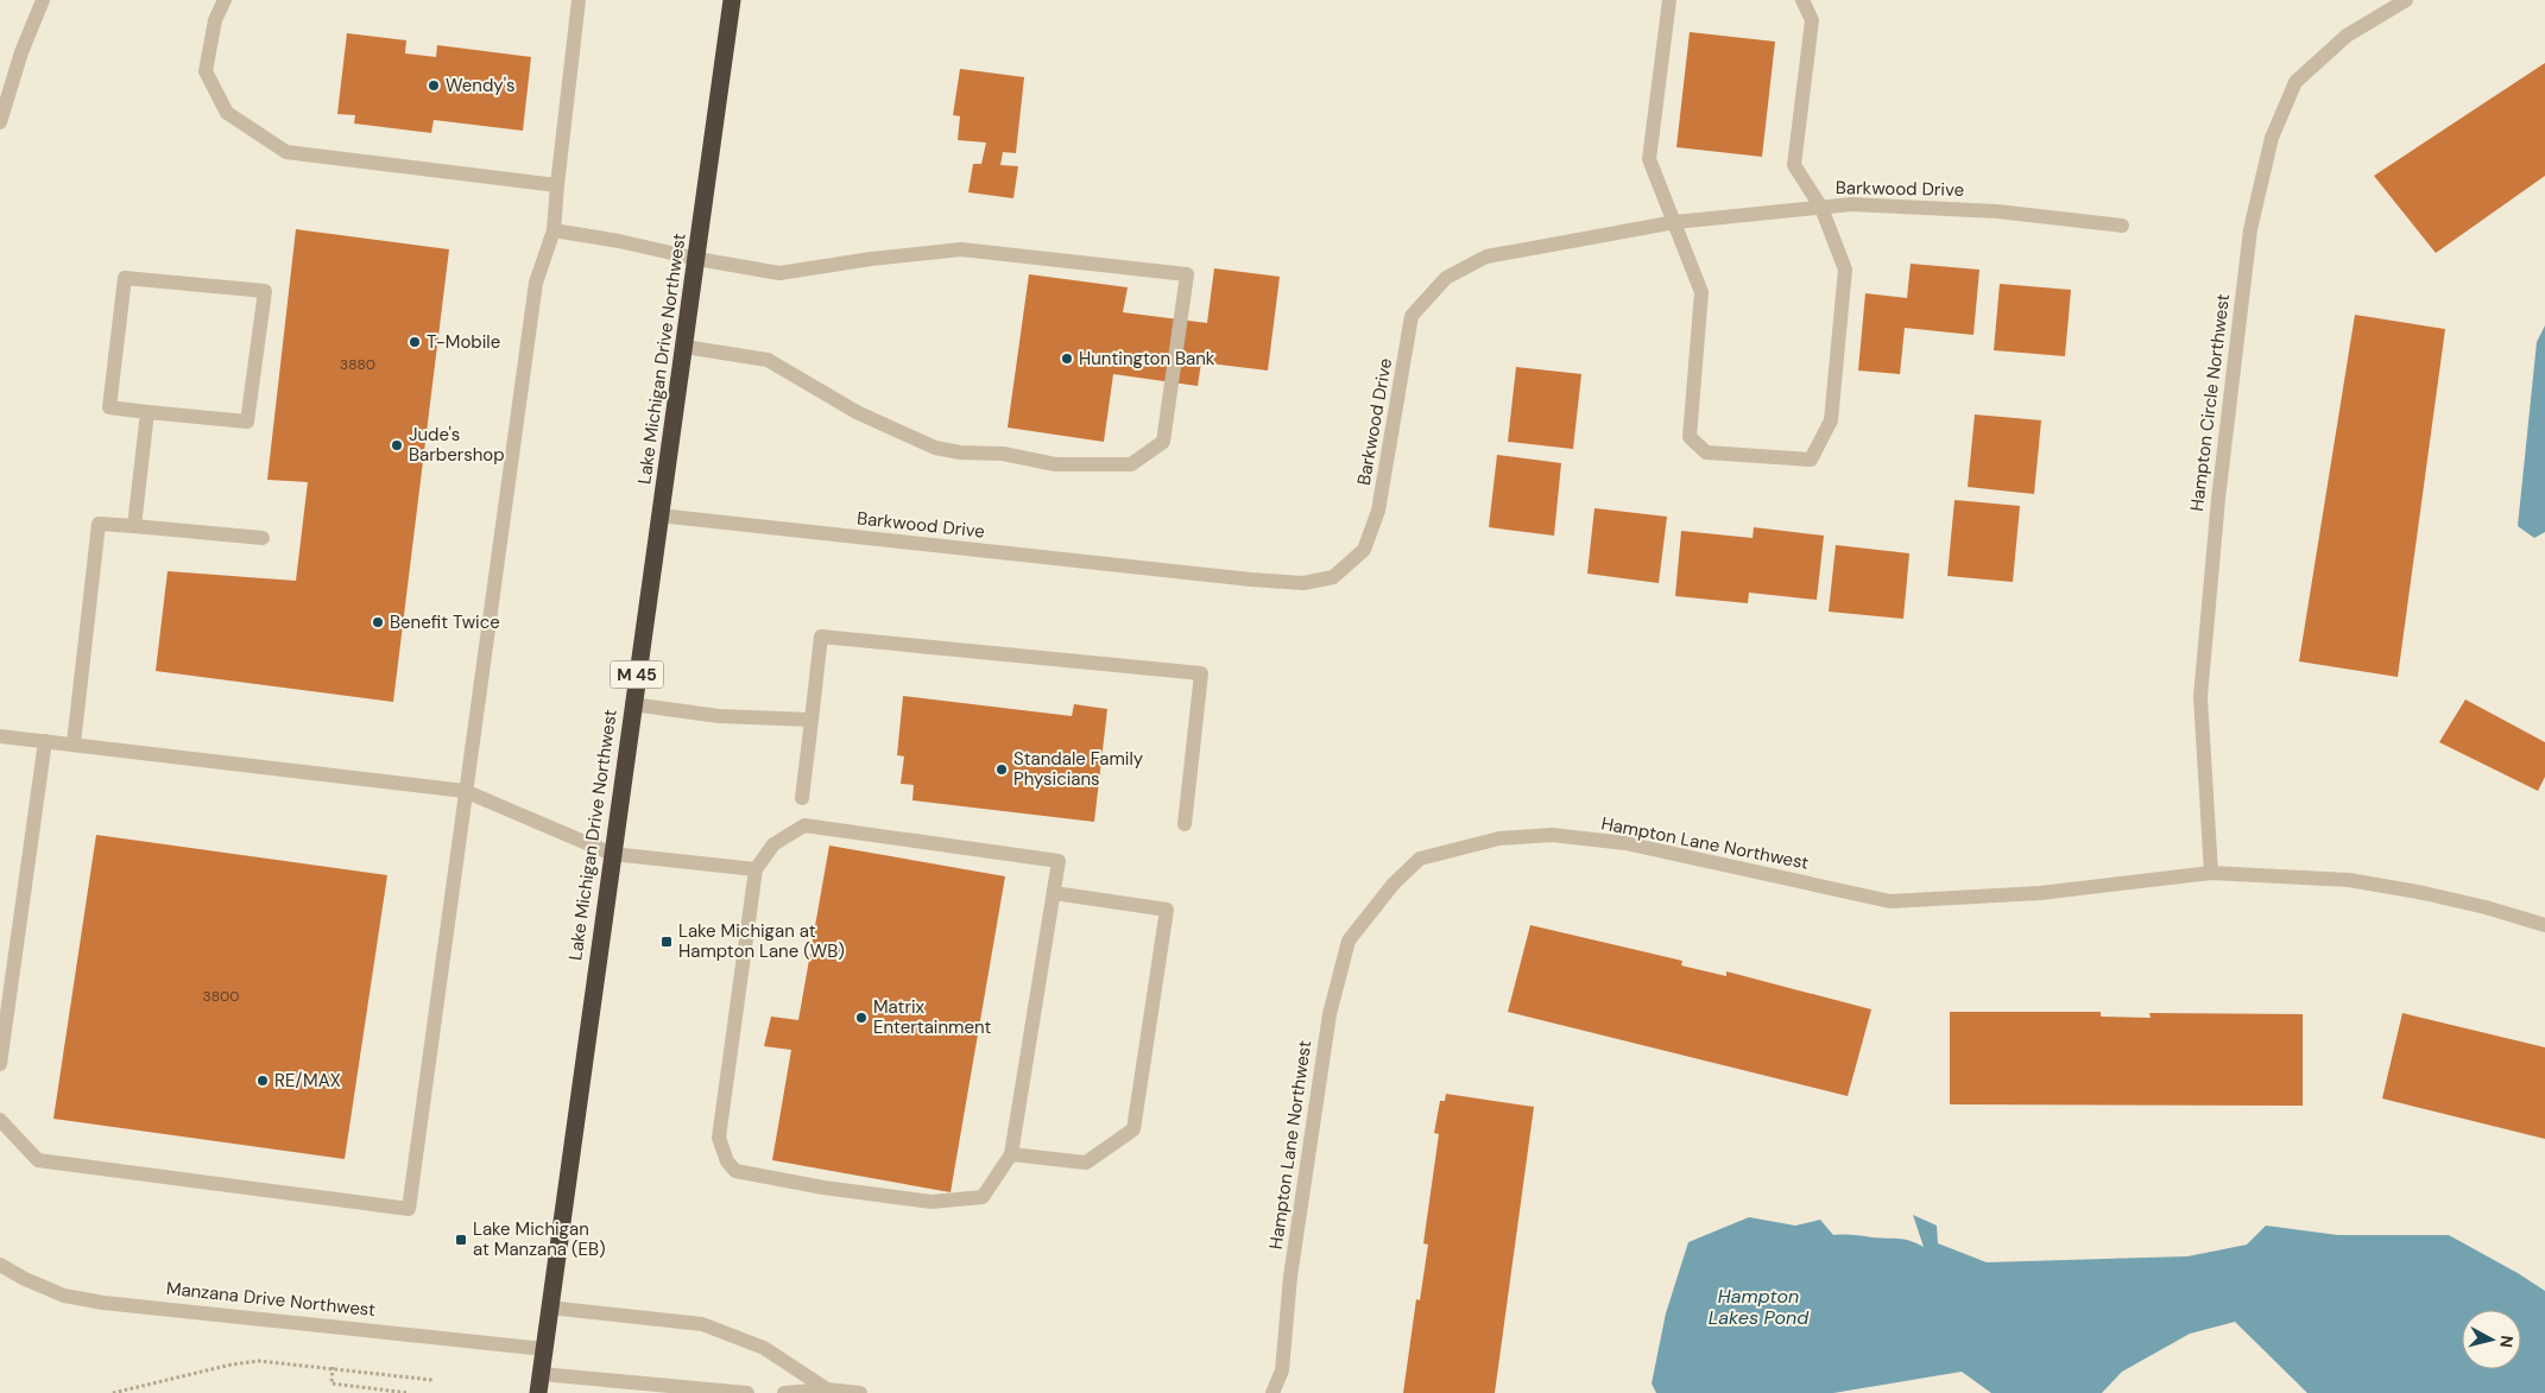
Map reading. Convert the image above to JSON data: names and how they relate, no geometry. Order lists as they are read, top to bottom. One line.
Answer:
{"streets":{"highway":["Lake Michigan Drive Northwest","M 45"],"street":["Barkwood Drive","Hampton Circle Northwest","Hampton Lane Northwest","Manzana Drive Northwest"]},"crossings":[["Barkwood Drive","Lake Michigan Drive Northwest"],["Lake Michigan Drive Northwest","Manzana Drive Northwest"],["Hampton Circle Northwest","Hampton Lane Northwest"]],"water":["Hampton Lakes Pond"],"places":{"other":["Wendy's","T-Mobile","Huntington Bank","Jude's Barbershop","Benefit Twice","Standale Family Physicians","Matrix Entertainment","RE/MAX"],"transit":["Lake Michigan at Hampton Lane (WB)","Lake Michigan at Manzana (EB)"]},"house_numbers":["3880","3800"],"north":"right"}
